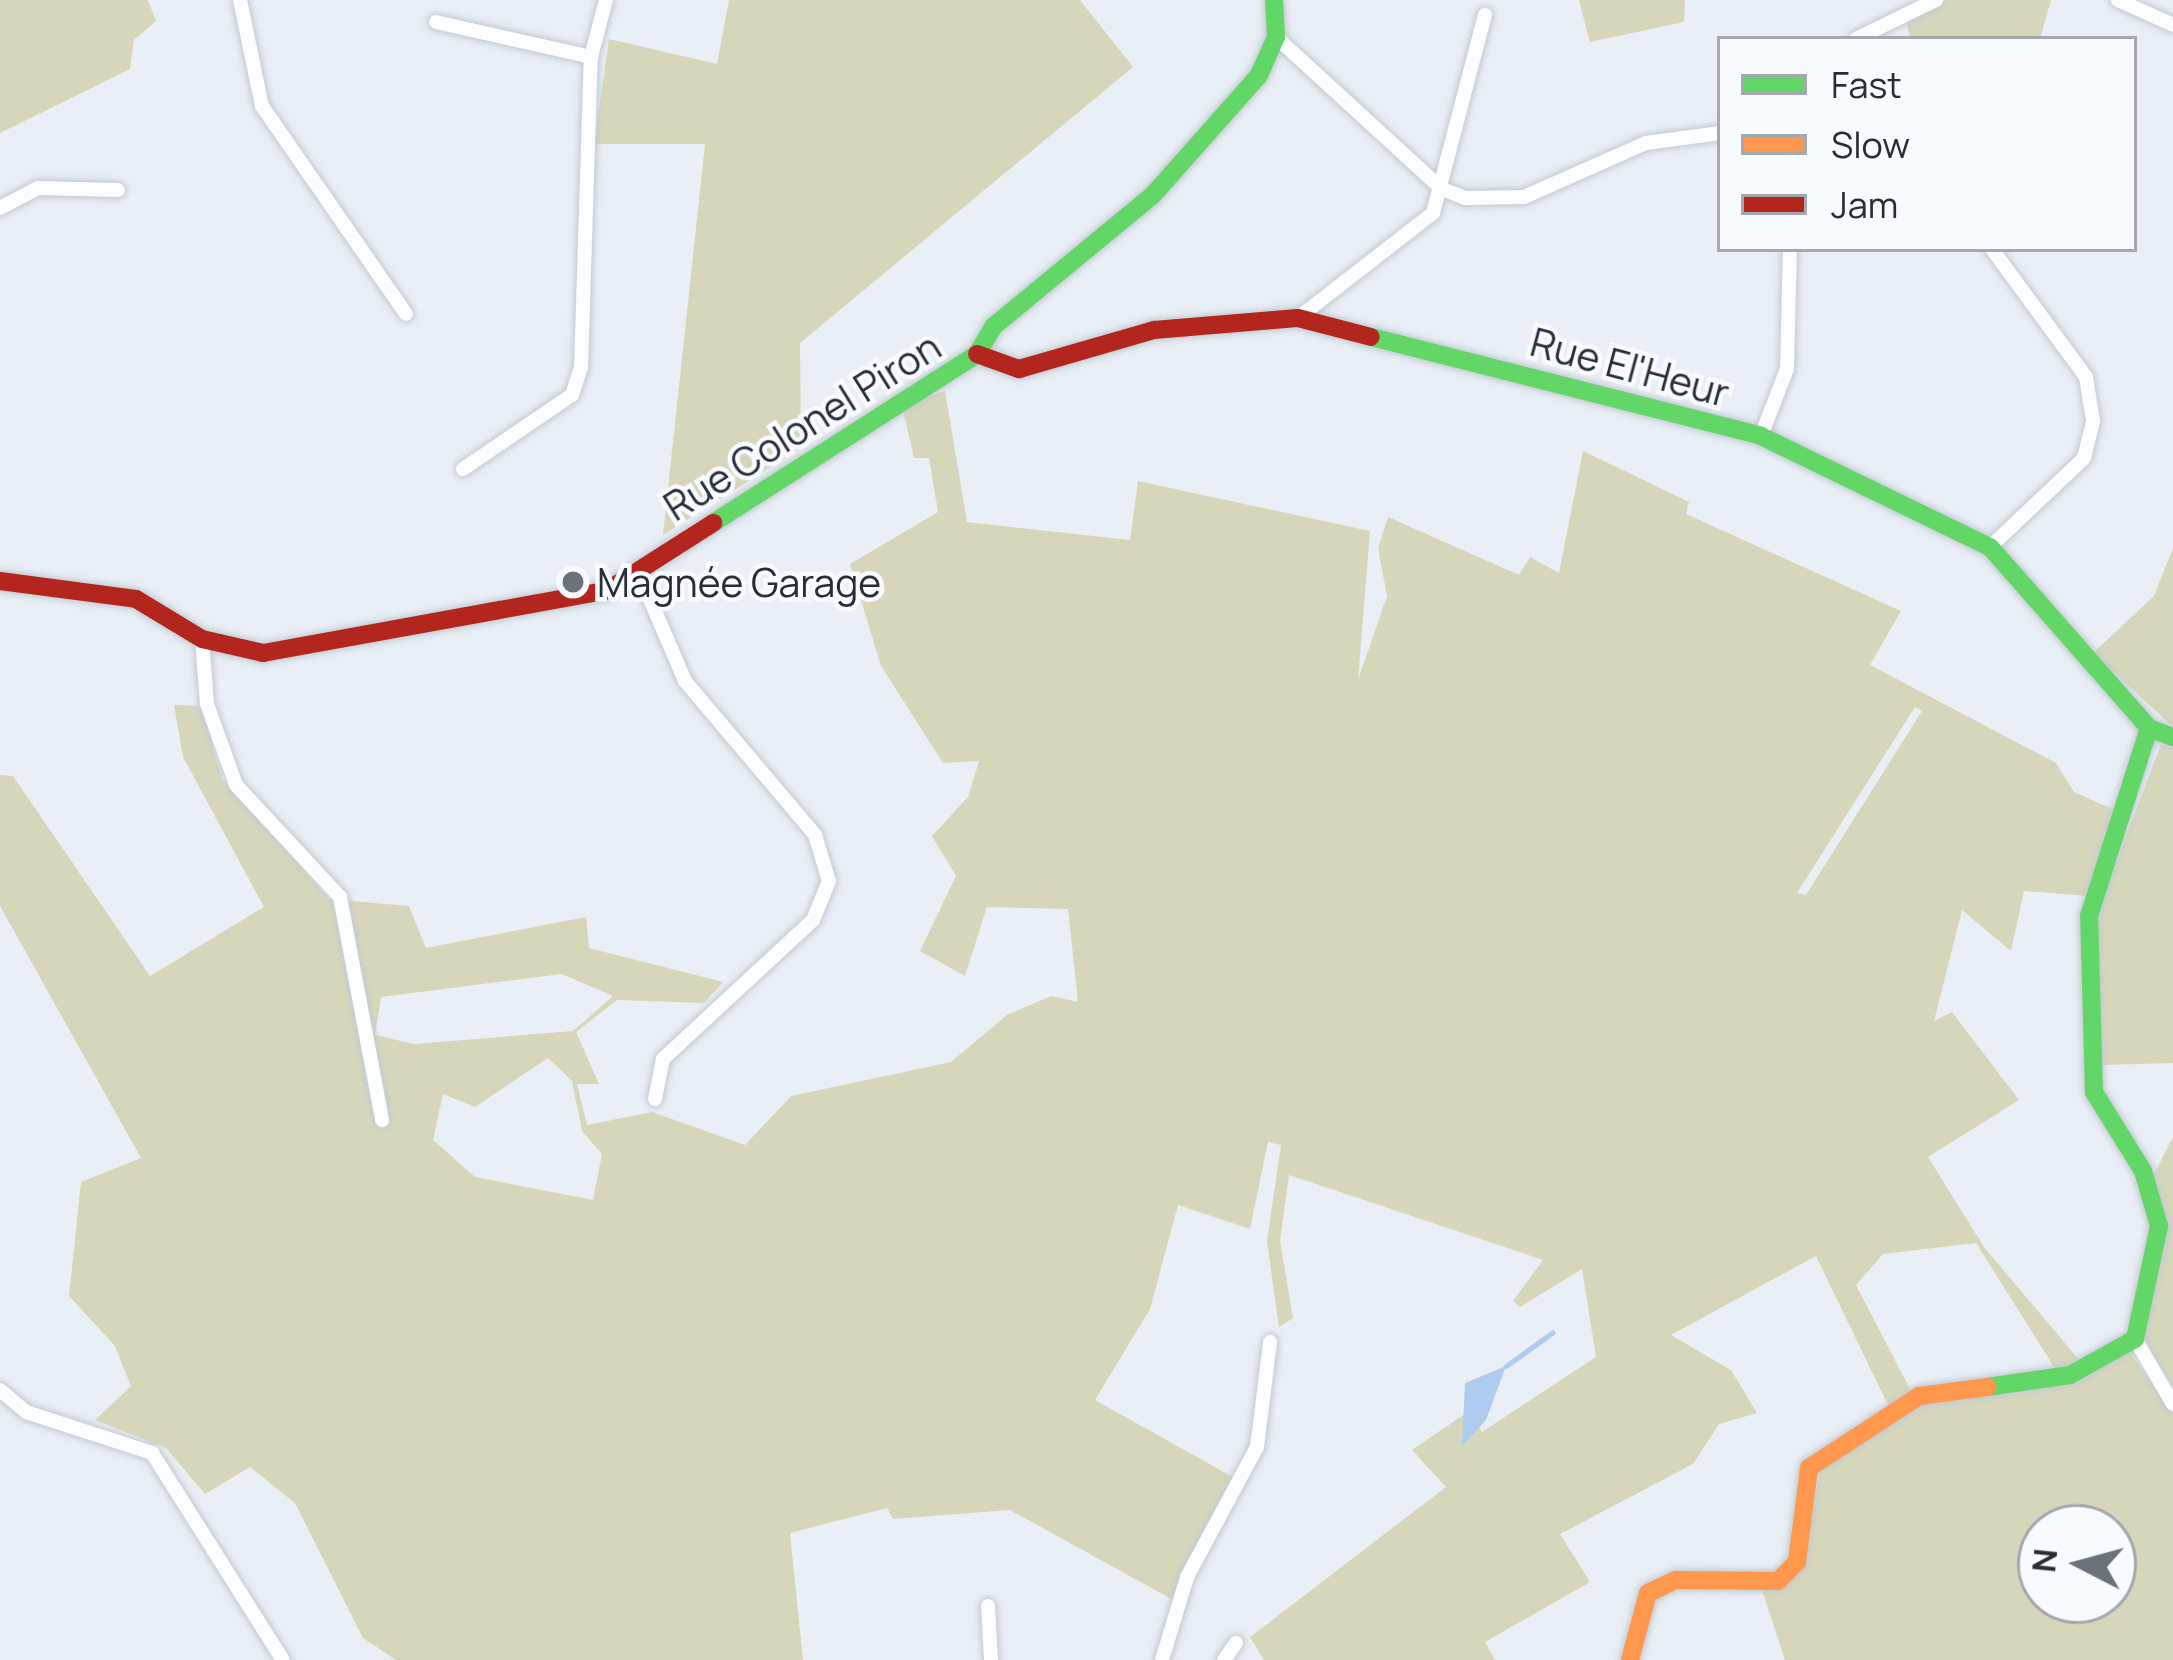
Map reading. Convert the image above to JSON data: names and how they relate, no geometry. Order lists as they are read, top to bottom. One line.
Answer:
{"streets":{"street":["Rue El'Heur","Rue Colonel Piron"]},"crossings":[["Rue El'Heur","Rue Colonel Piron"]],"places":["Magnée Garage"],"legend":["Fast","Slow","Jam"],"north":"left"}
